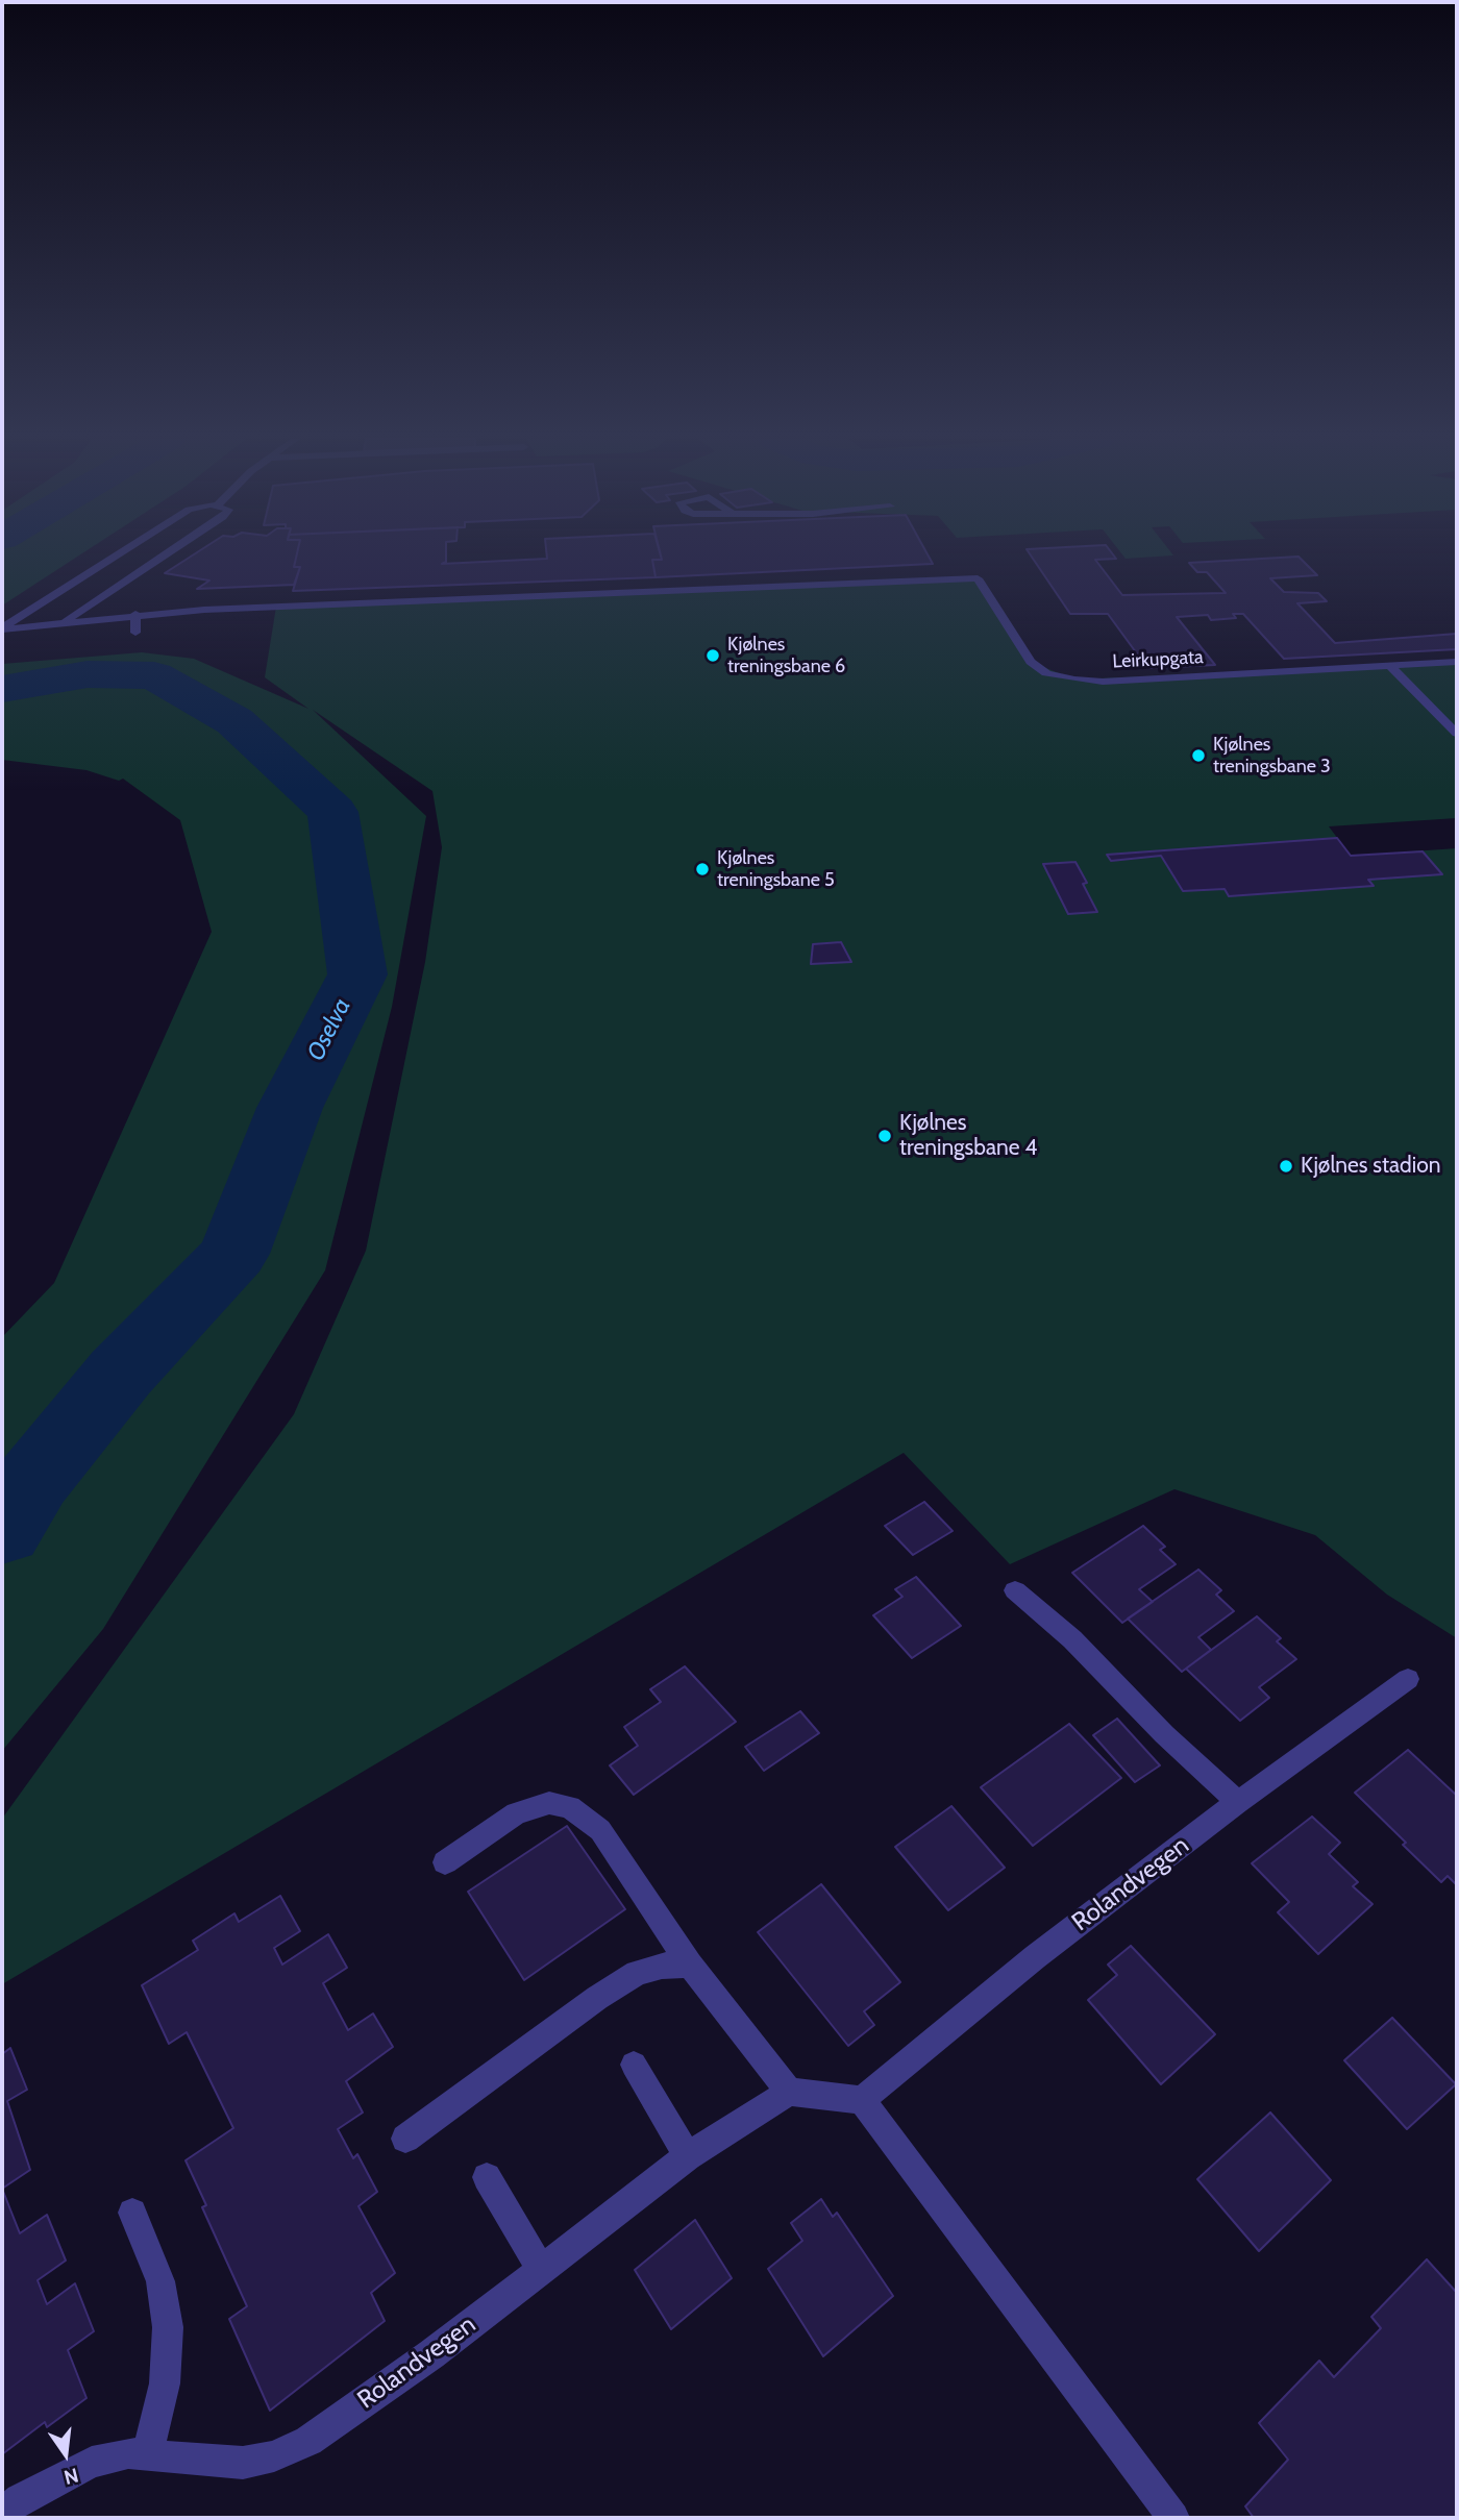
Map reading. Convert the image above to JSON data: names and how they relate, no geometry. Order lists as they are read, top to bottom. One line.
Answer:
{"streets":{"street":["Leirkupgata","Rolandvegen"]},"water":["Oselva"],"places":["Kjølnes treningsbane 6","Kjølnes treningsbane 3","Kjølnes treningsbane 5","Kjølnes treningsbane 4","Kjølnes stadion"],"north":"bottom"}
